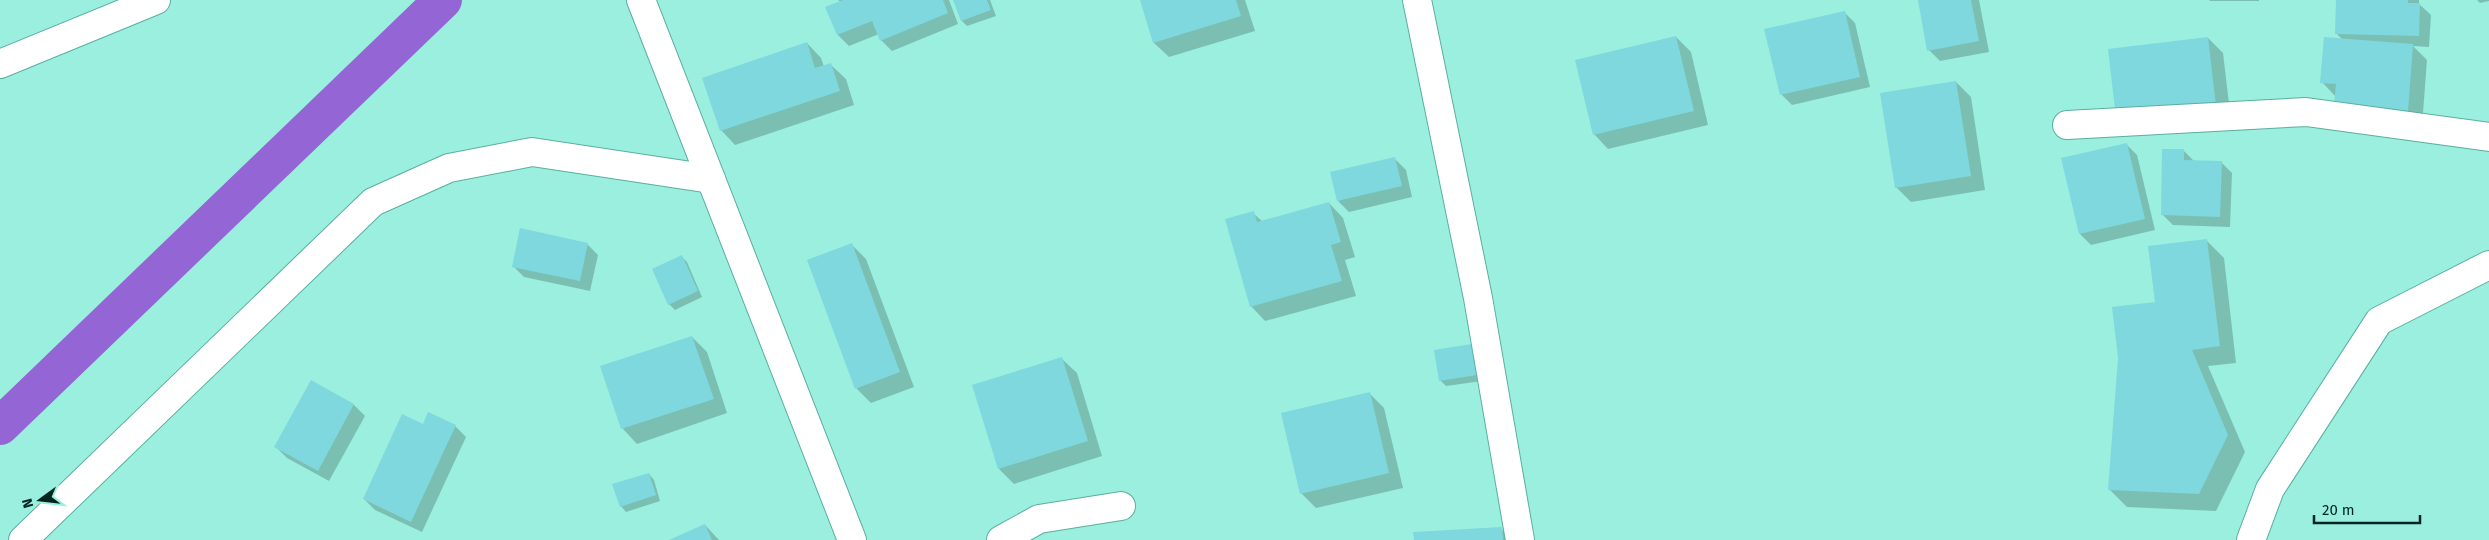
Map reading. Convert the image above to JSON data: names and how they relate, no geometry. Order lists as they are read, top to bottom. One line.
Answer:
{"scale_bar":"20 m","north":"left"}
